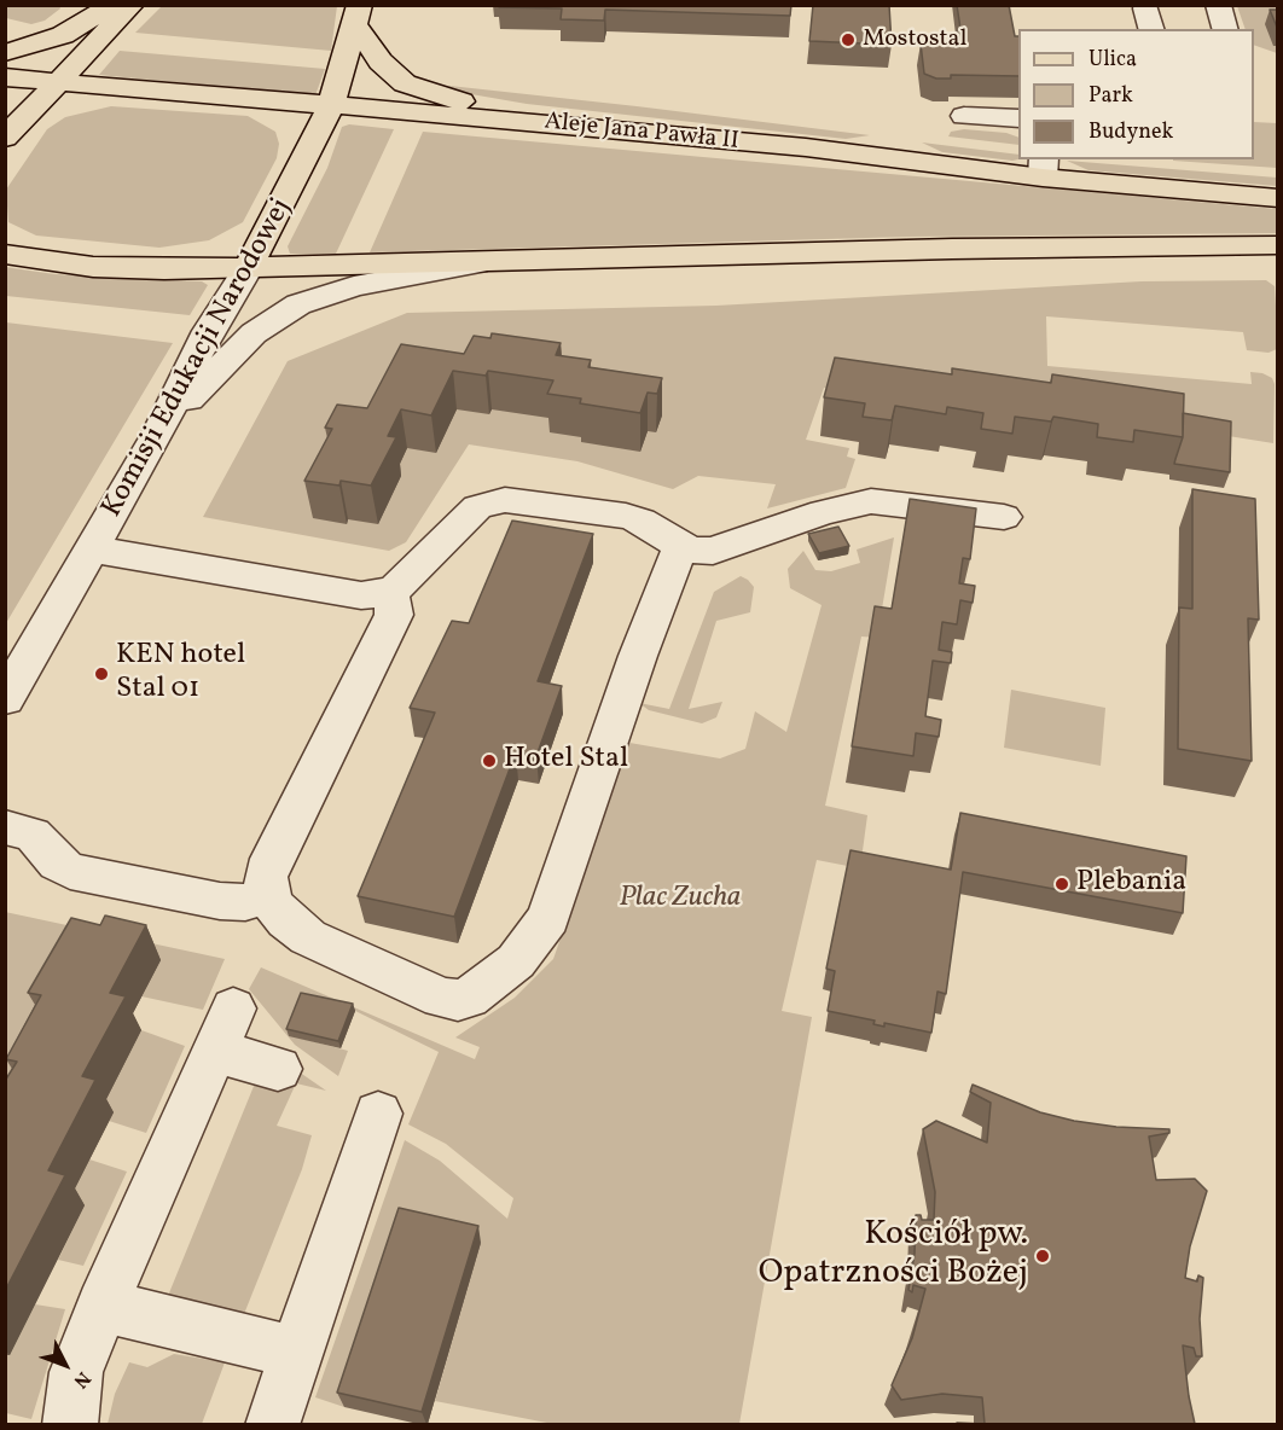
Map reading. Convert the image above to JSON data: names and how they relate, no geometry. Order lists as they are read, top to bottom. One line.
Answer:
{"streets":{"main road":["Aleje Jana Pawła II","Komisji Edukacji Narodowej"]},"crossings":[["Aleje Jana Pawła II","Komisji Edukacji Narodowej"]],"parks":["Plac Zucha"],"places":["Mostostal","KEN hotel Stal 01","Hotel Stal","Plebania","Kościół pw. Opatrzności Bożej"],"legend":["Ulica","Park","Budynek"],"north":"bottom right"}
